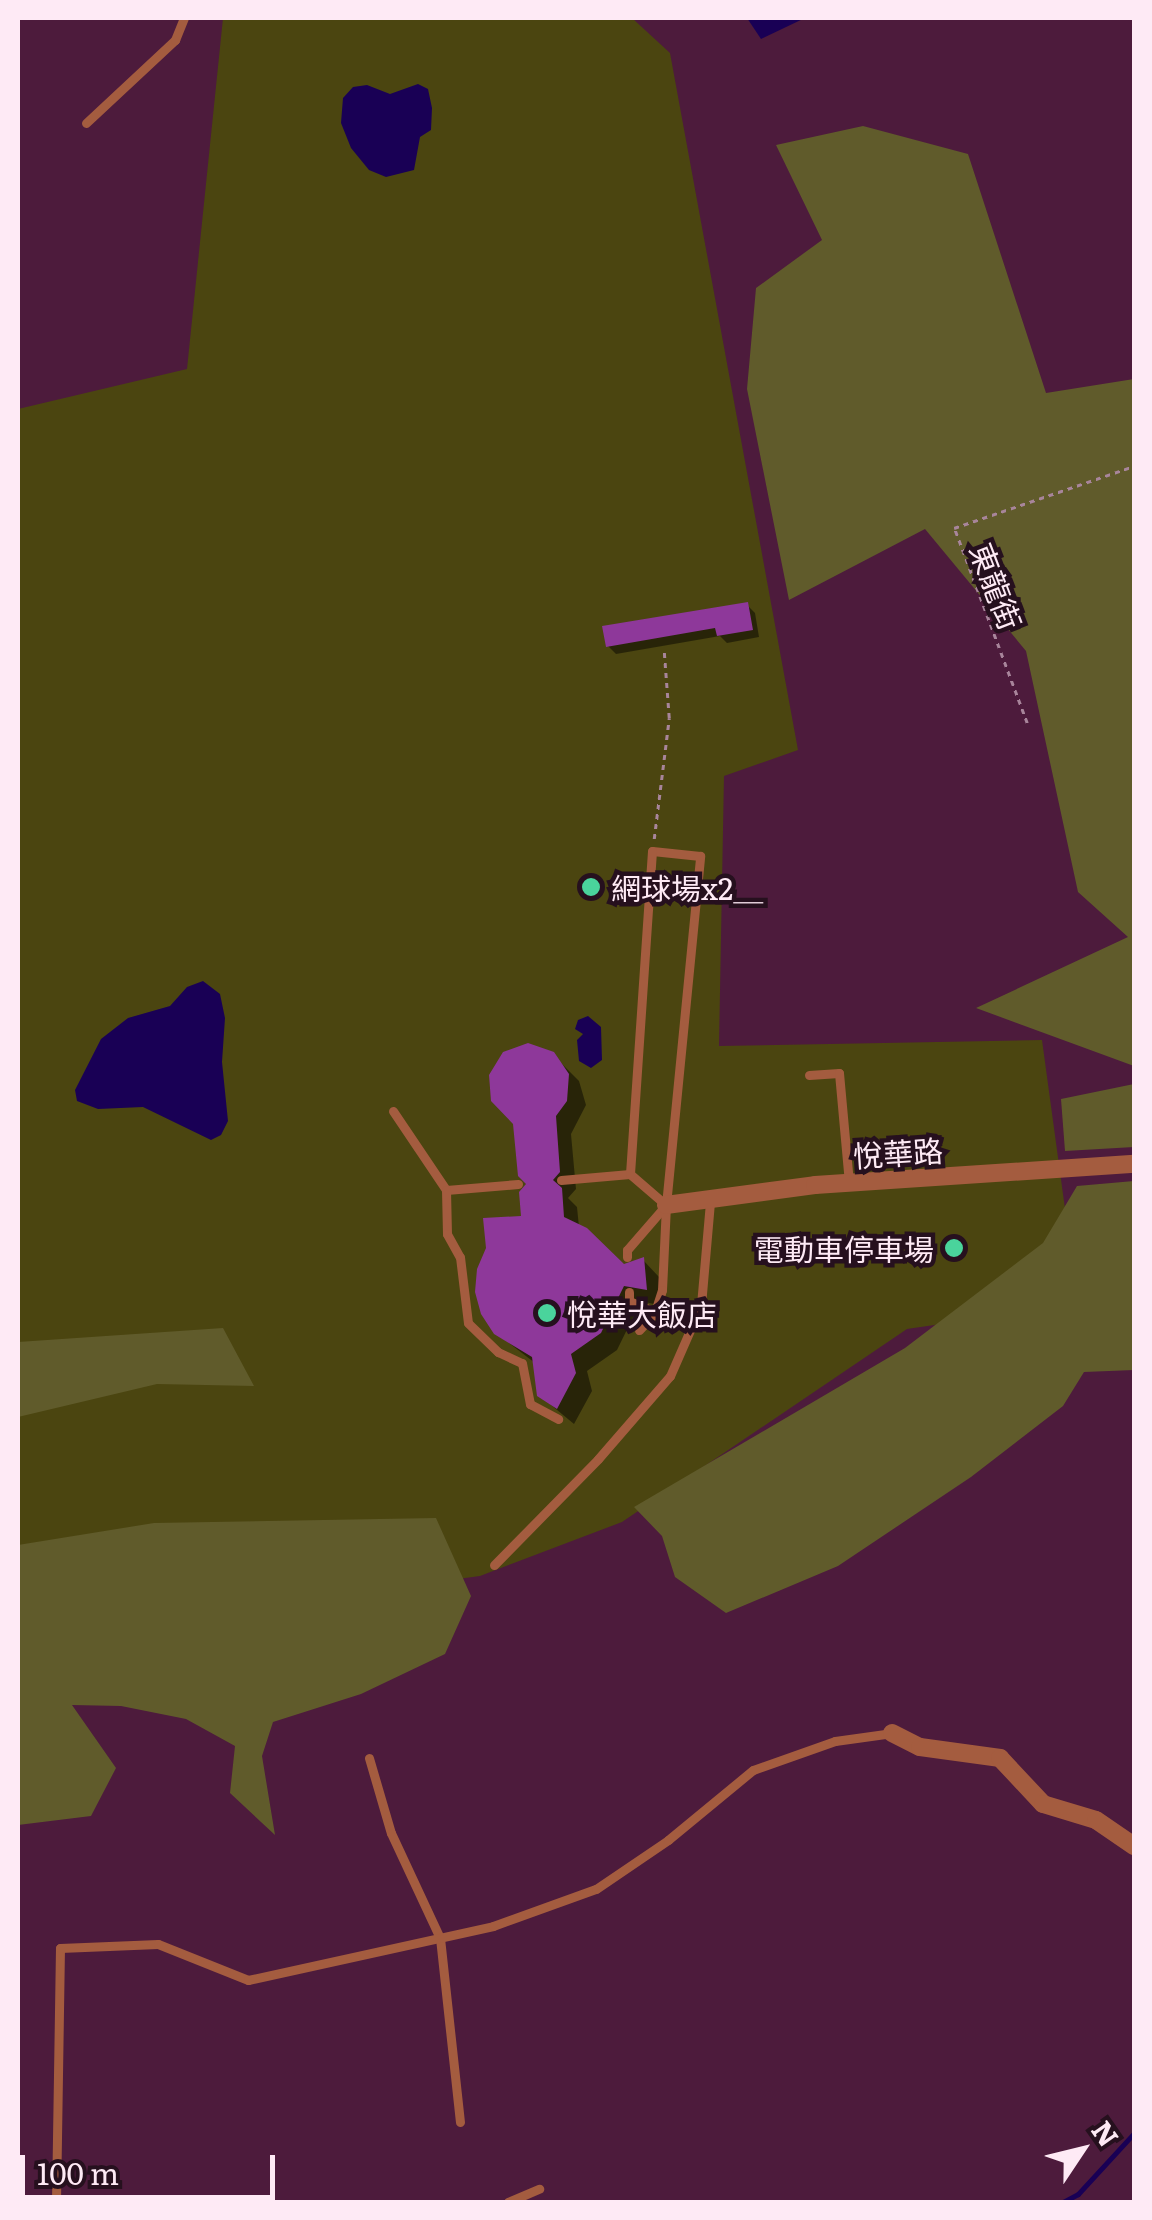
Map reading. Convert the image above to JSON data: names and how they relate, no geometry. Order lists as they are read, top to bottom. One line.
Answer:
{"streets":{"street":["悅華路"],"path":["東龍街"]},"places":["網球場x2＿","電動車停車場","悅華大飯店"],"scale_bar":"100 m","north":"top right"}
